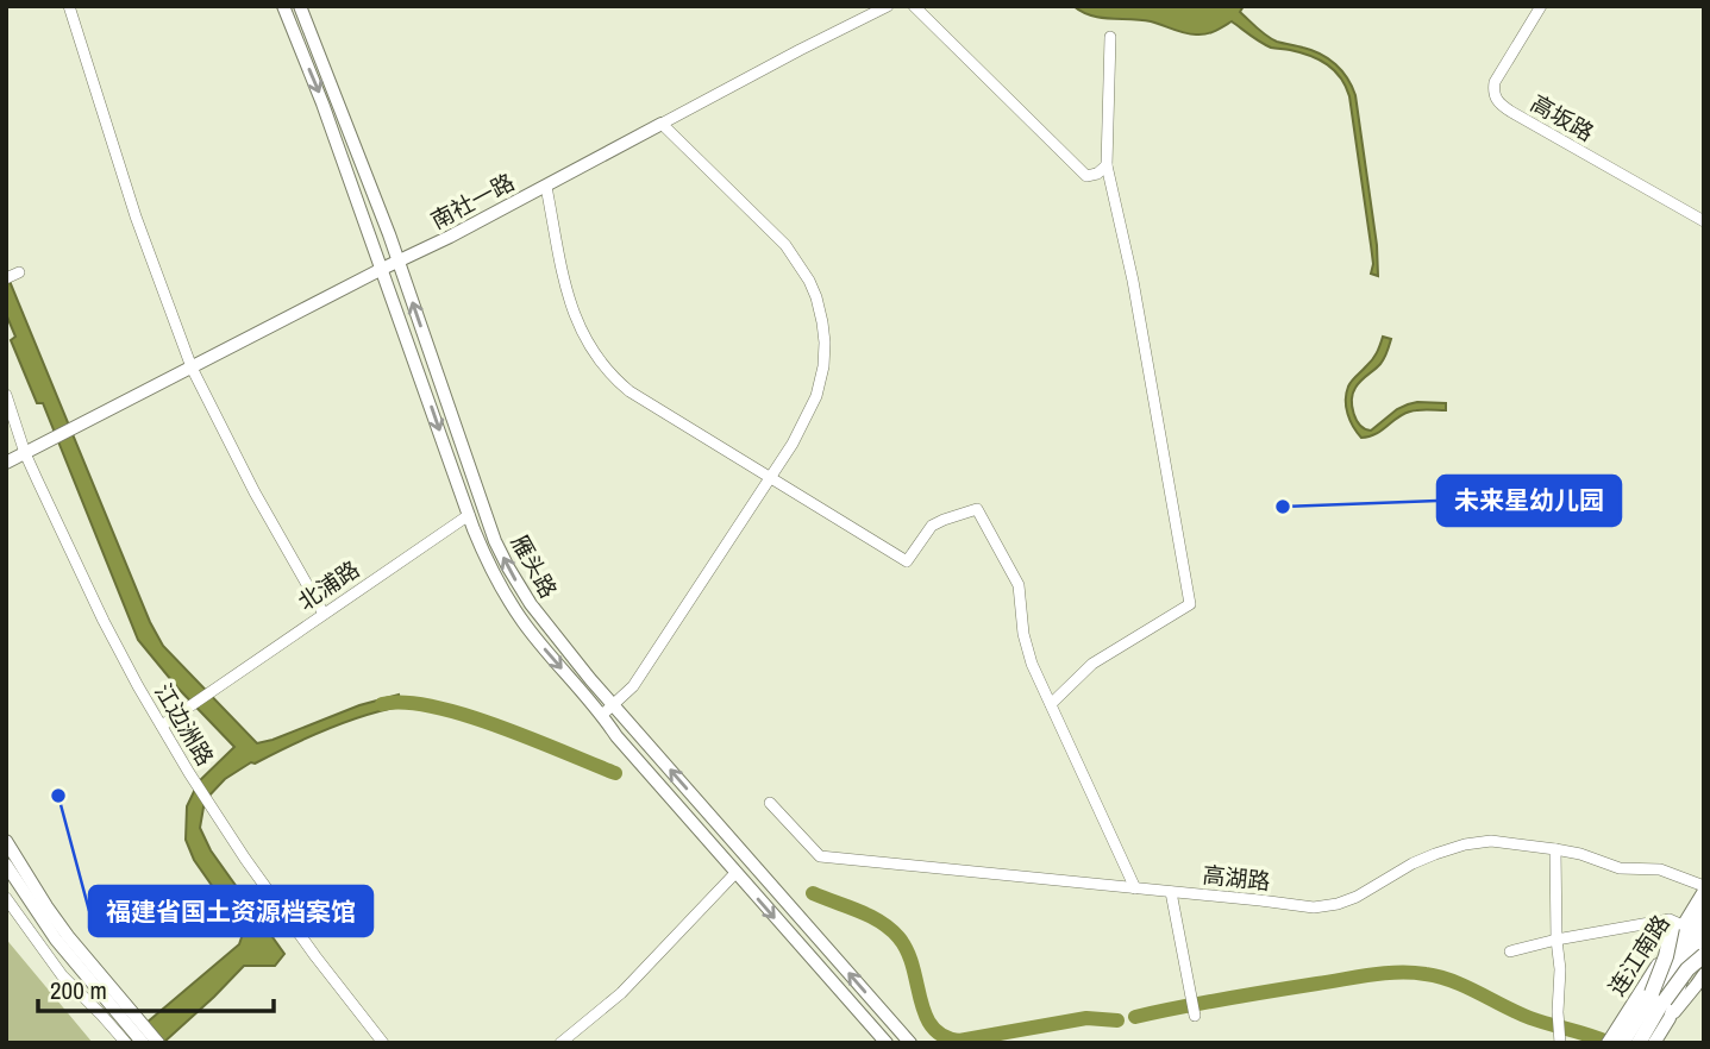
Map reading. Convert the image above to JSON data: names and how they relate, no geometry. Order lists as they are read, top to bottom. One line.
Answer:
{"streets":{"main road":["南社一路","雁头路","连江南路"],"street":["高坂路","北浦路","江边洲路","高湖路"]},"crossings":[["南社一路","雁头路"],["南社一路","江边洲路"],["雁头路","北浦路"],["北浦路","江边洲路"],["高湖路","连江南路"]],"places":["未来星幼儿园","福建省国土资源档案馆"],"scale_bar":"200 m"}
